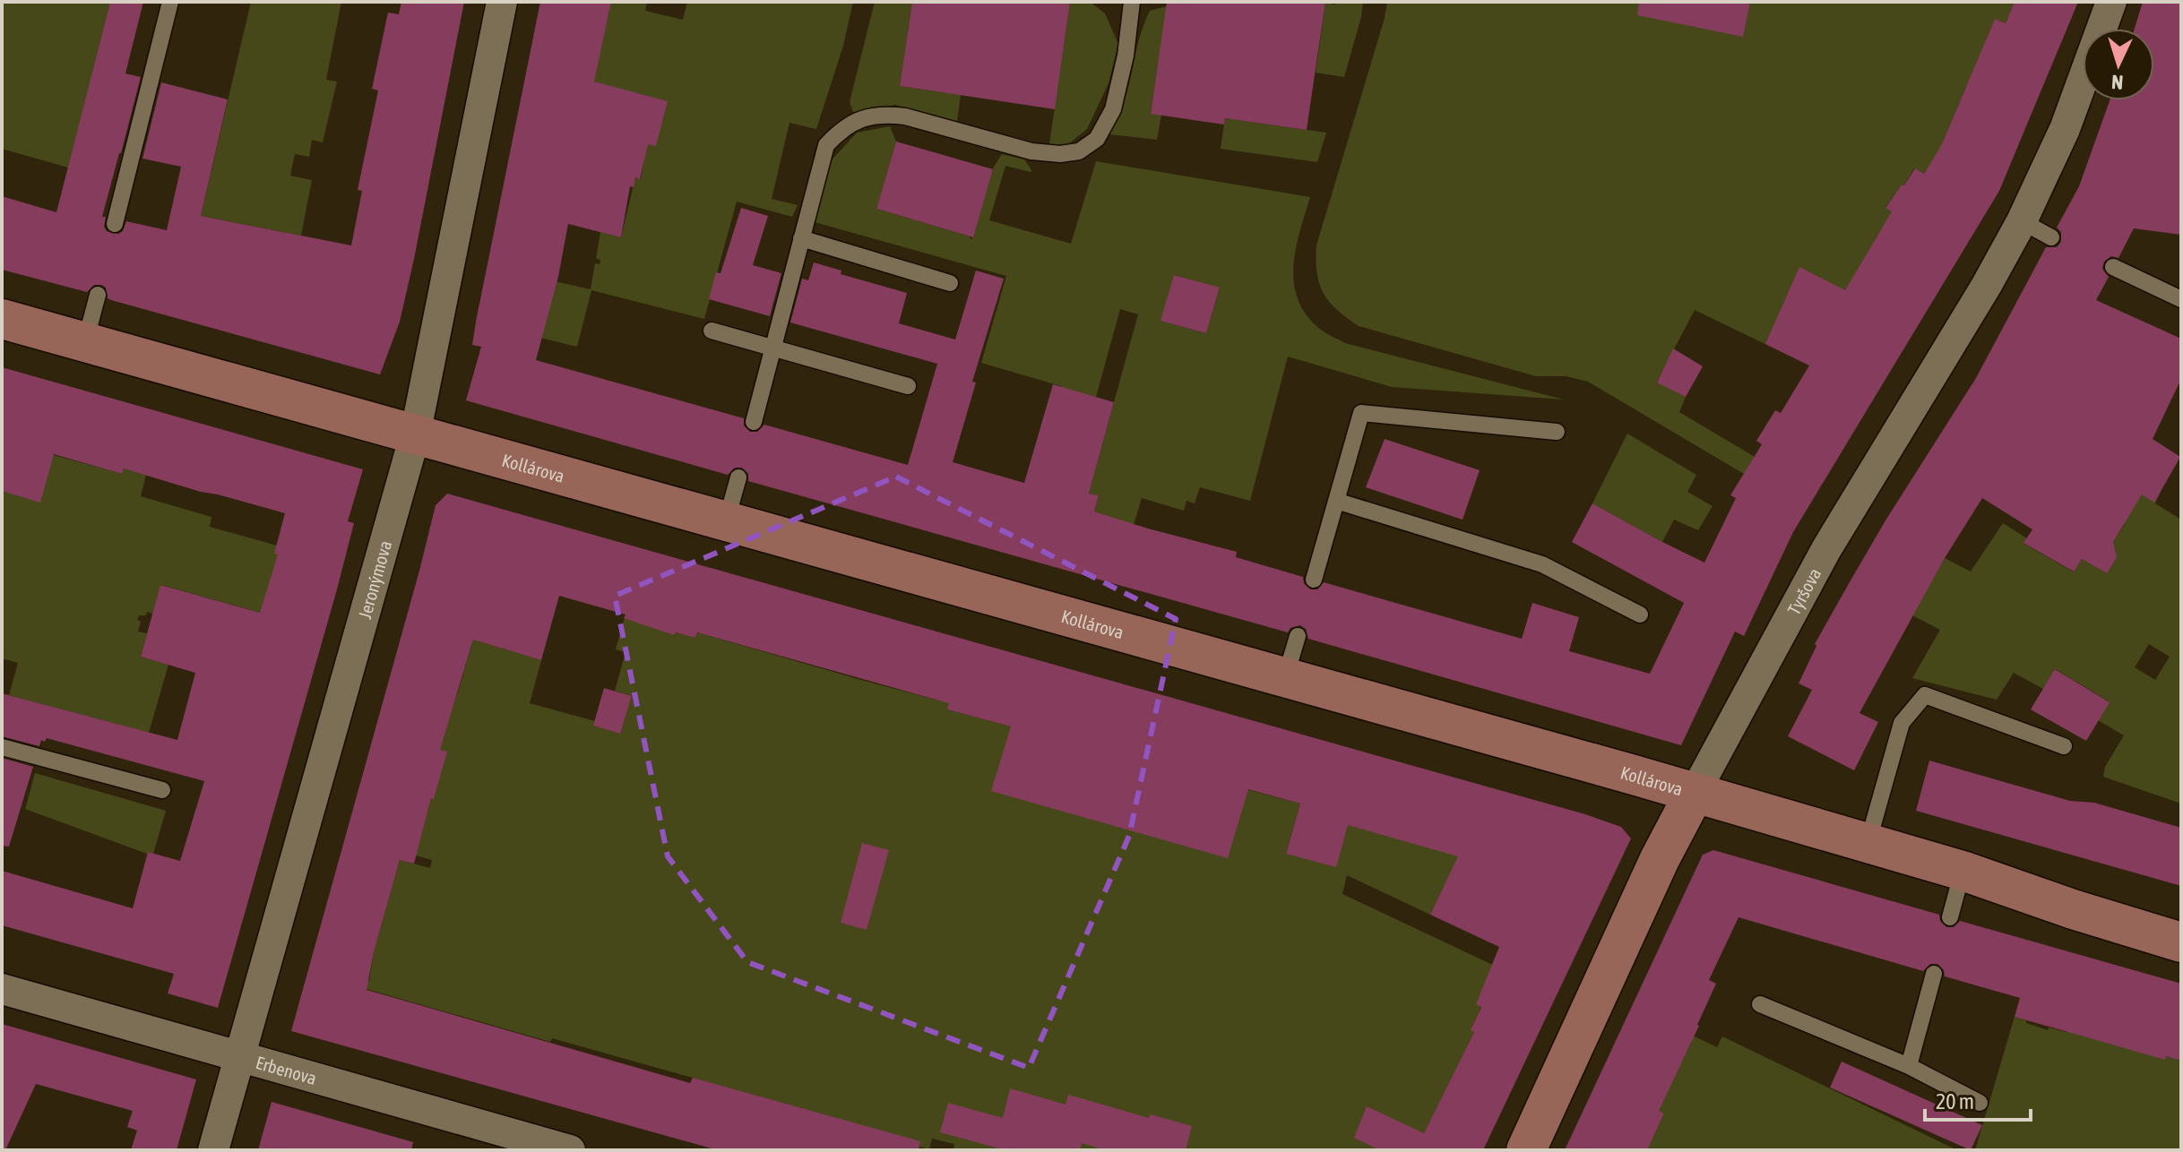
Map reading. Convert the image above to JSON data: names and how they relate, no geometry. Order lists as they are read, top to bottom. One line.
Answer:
{"streets":{"main road":["Kollárova","Tyršova"],"street":["Jeronýmova","Erbenova"]},"crossings":[["Kollárova","Jeronýmova"],["Kollárova","Tyršova"],["Jeronýmova","Erbenova"]],"scale_bar":"20 m","north":"bottom"}
